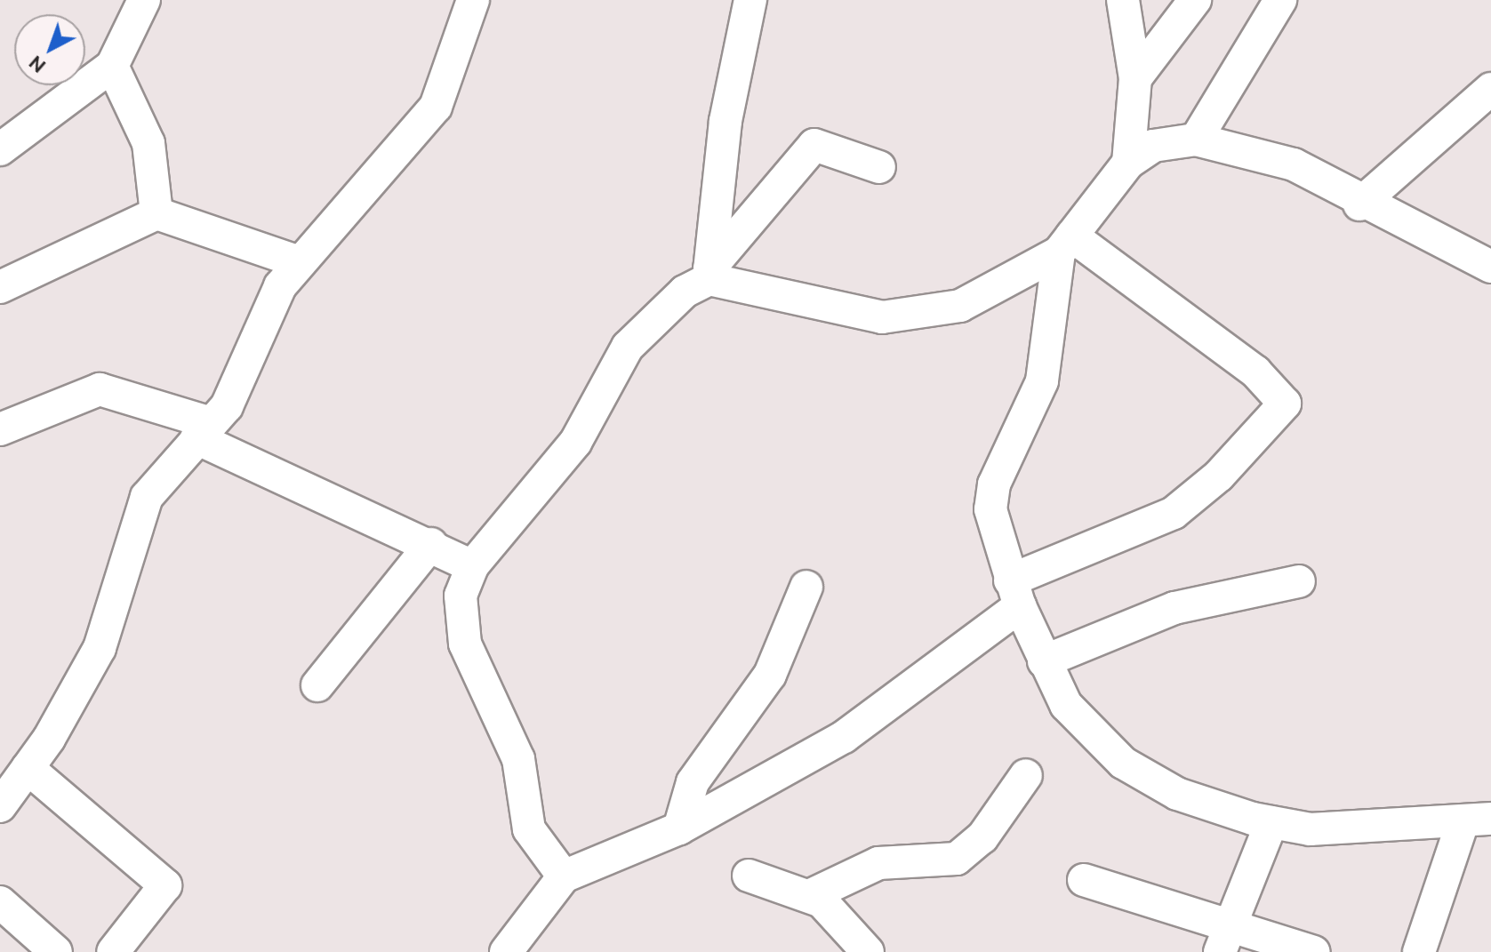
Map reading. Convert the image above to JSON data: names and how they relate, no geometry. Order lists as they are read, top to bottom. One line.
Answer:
{"north":"bottom left"}
